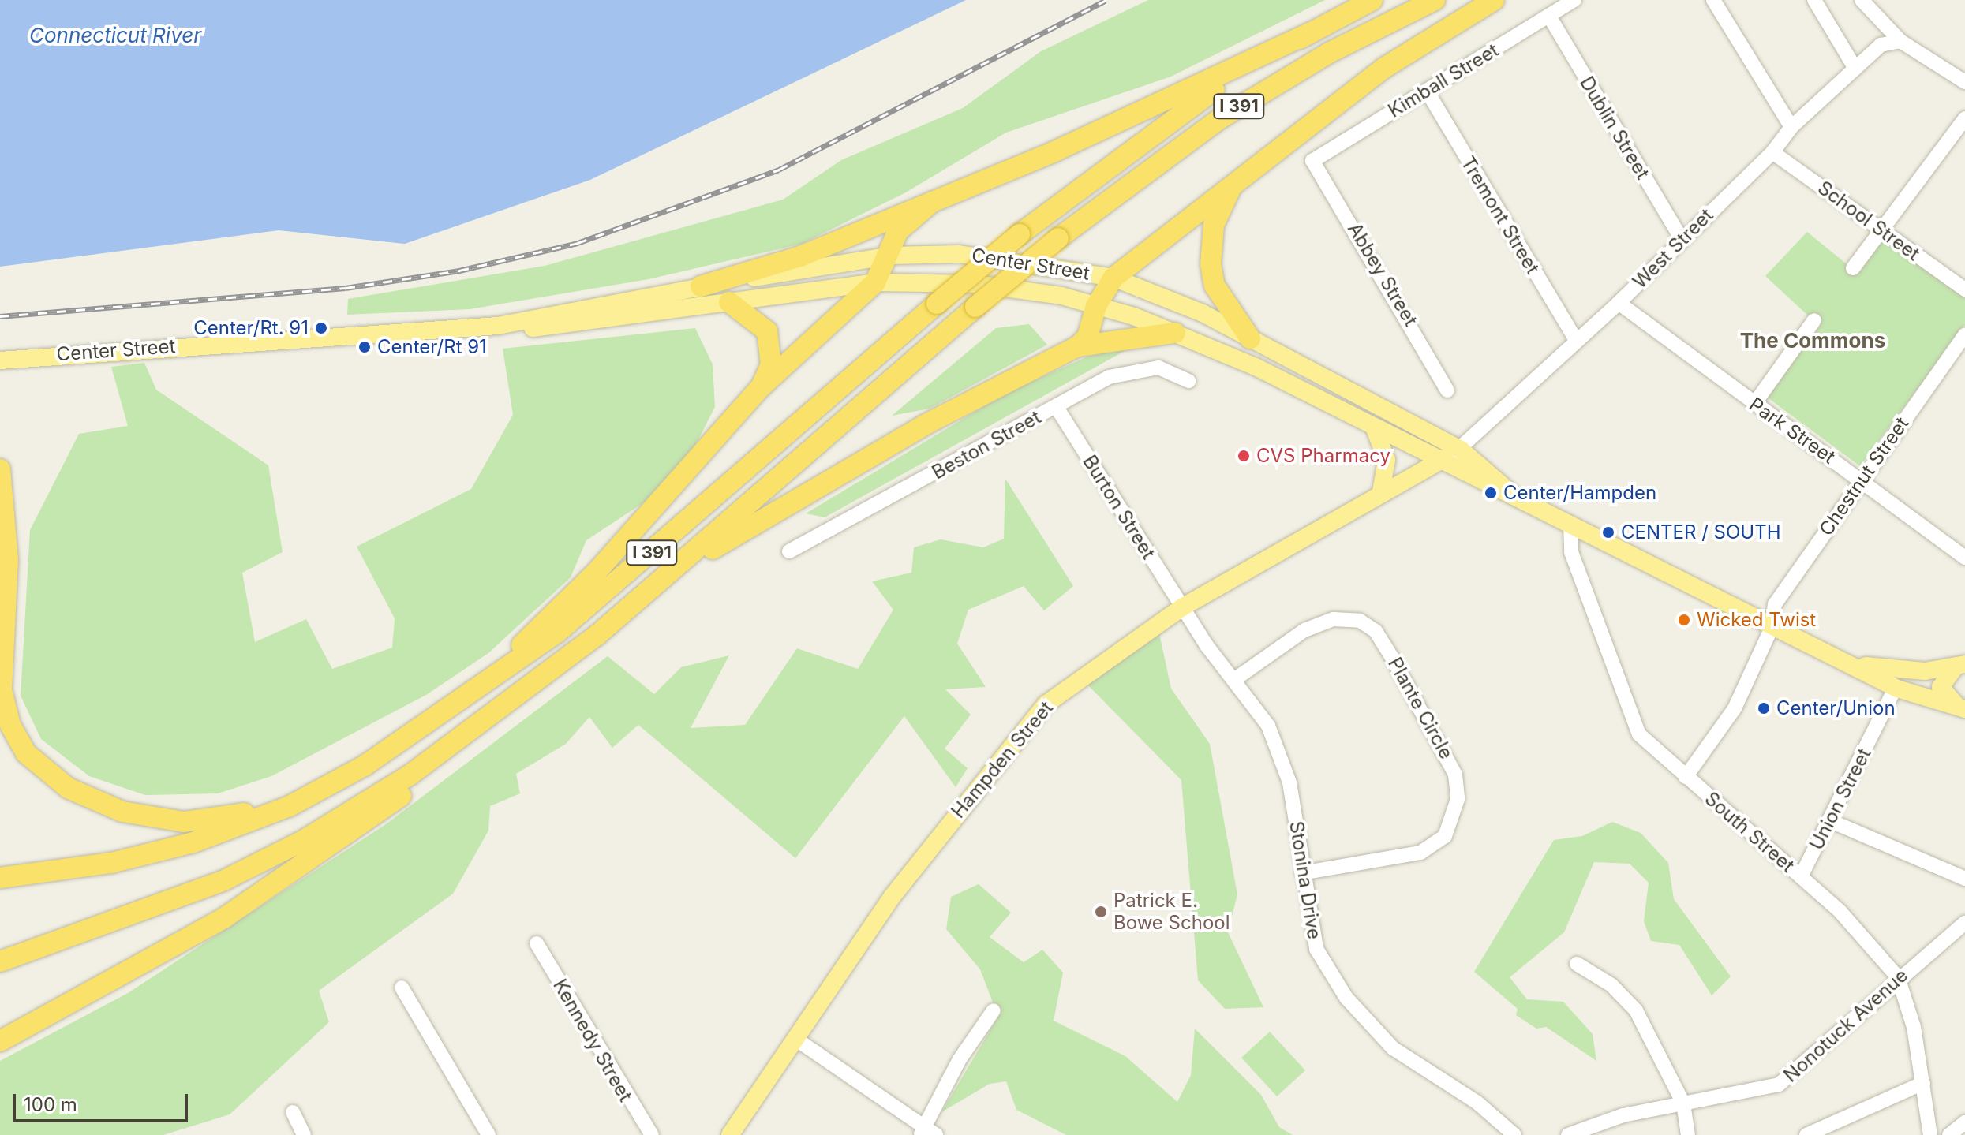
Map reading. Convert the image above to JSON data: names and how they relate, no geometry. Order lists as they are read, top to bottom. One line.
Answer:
{"streets":{"highway":["I 391"],"main road":["Center Street","Hampden Street"],"street":["Kimball Street","Dublin Street","Tremont Street","School Street","West Street","Abbey Street","Park Street","Beston Street","Chestnut Street","Burton Street","Plante Circle","Union Street","South Street","Stonina Drive","Nonotuck Avenue","Kennedy Street"]},"crossings":[["Kimball Street","Dublin Street"],["Kimball Street","Tremont Street"],["Kimball Street","Abbey Street"],["Dublin Street","West Street"],["Tremont Street","West Street"],["School Street","West Street"],["West Street","Center Street"],["West Street","Park Street"],["West Street","Hampden Street"],["Center Street","Chestnut Street"],["Center Street","Hampden Street"],["Center Street","Union Street"],["Center Street","South Street"],["Park Street","Chestnut Street"],["Beston Street","Burton Street"],["Chestnut Street","South Street"],["Burton Street","Hampden Street"],["Burton Street","Stonina Drive"],["Plante Circle","Stonina Drive"],["Hampden Street","Stonina Drive"],["Union Street","South Street"],["South Street","Nonotuck Avenue"]],"districts":["The Commons"],"water":["Connecticut River"],"places":["Center/Rt. 91","Center/Rt 91","CVS Pharmacy","Center/Hampden","CENTER / SOUTH","Wicked Twist","Center/Union","Patrick E. Bowe School"],"scale_bar":"100 m"}
